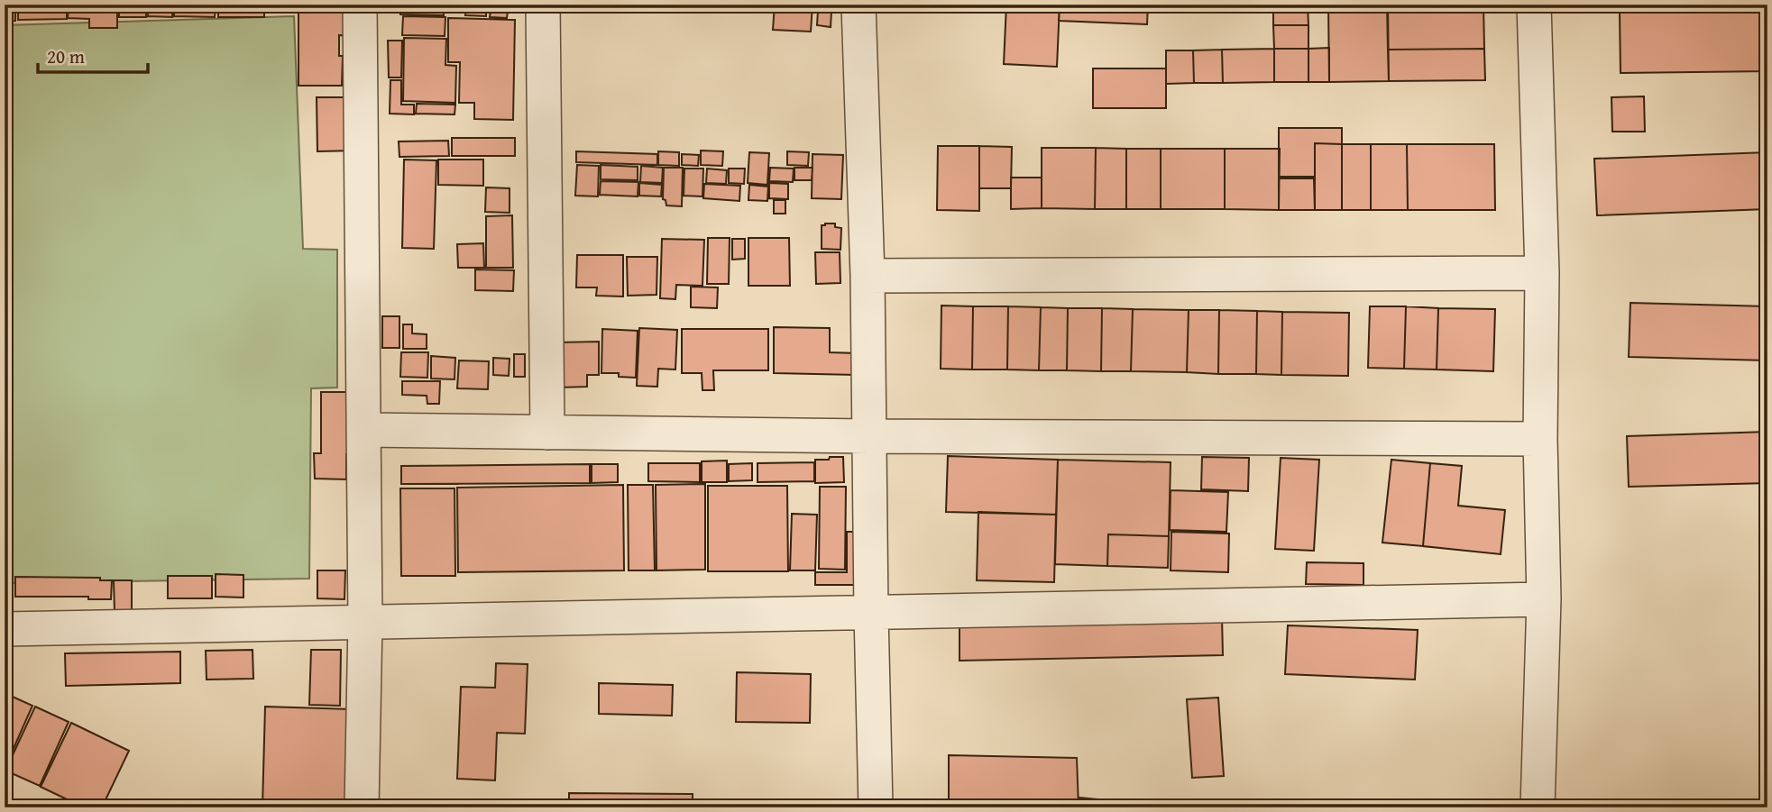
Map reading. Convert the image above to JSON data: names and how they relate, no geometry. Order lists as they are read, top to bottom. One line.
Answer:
{"scale_bar":"20 m"}
